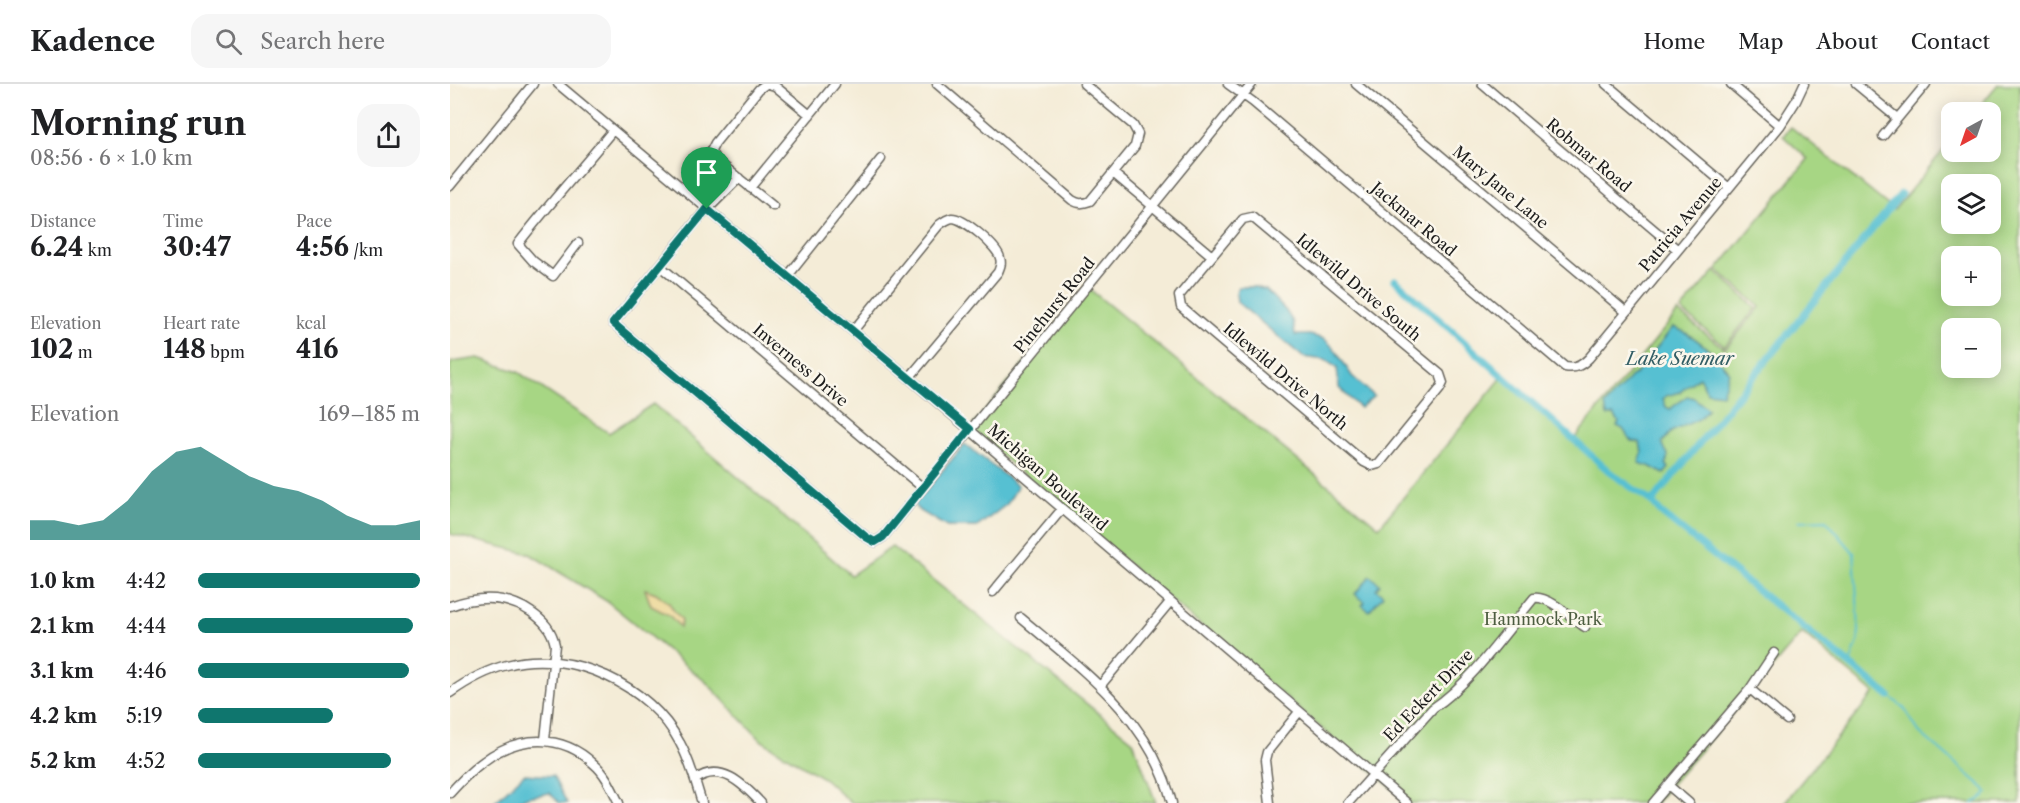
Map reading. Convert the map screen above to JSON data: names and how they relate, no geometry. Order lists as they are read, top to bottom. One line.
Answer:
{"streets":{"street":["Robmar Road","Mary Jane Lane","Jackmar Road","Patricia Avenue","Idlewild Drive South","Pinehurst Road","Inverness Drive","Idlewild Drive North","Michigan Boulevard","Ed Eckert Drive"]},"crossings":[["Robmar Road","Patricia Avenue"],["Mary Jane Lane","Patricia Avenue"],["Jackmar Road","Patricia Avenue"],["Jackmar Road","Pinehurst Road"],["Idlewild Drive South","Idlewild Drive North"],["Pinehurst Road","Inverness Drive"],["Pinehurst Road","Michigan Boulevard"],["Michigan Boulevard","Ed Eckert Drive"]],"water":["Lake Suemar"],"parks":["Hammock Park"],"north":"bottom left","page":{"header":"Kadence","search":"Search here","nav":["Home","Map","About","Contact"],"heading":["Morning run","08:56 · 6 × 1.0 km"],"map_buttons":["+","−"],"stats":[["Distance","6.24 km"],["Time","30:47"],["Pace","4:56 /km"],["Elevation","102 m"],["Heart rate","148 bpm"],["kcal","416"]],"chart":["Elevation","169–185 m"],"list":[{"name":"1.0 km","note":"4:42"},{"name":"2.1 km","note":"4:44"},{"name":"3.1 km","note":"4:46"},{"name":"4.2 km","note":"5:19"},{"name":"5.2 km","note":"4:52"}]}}
